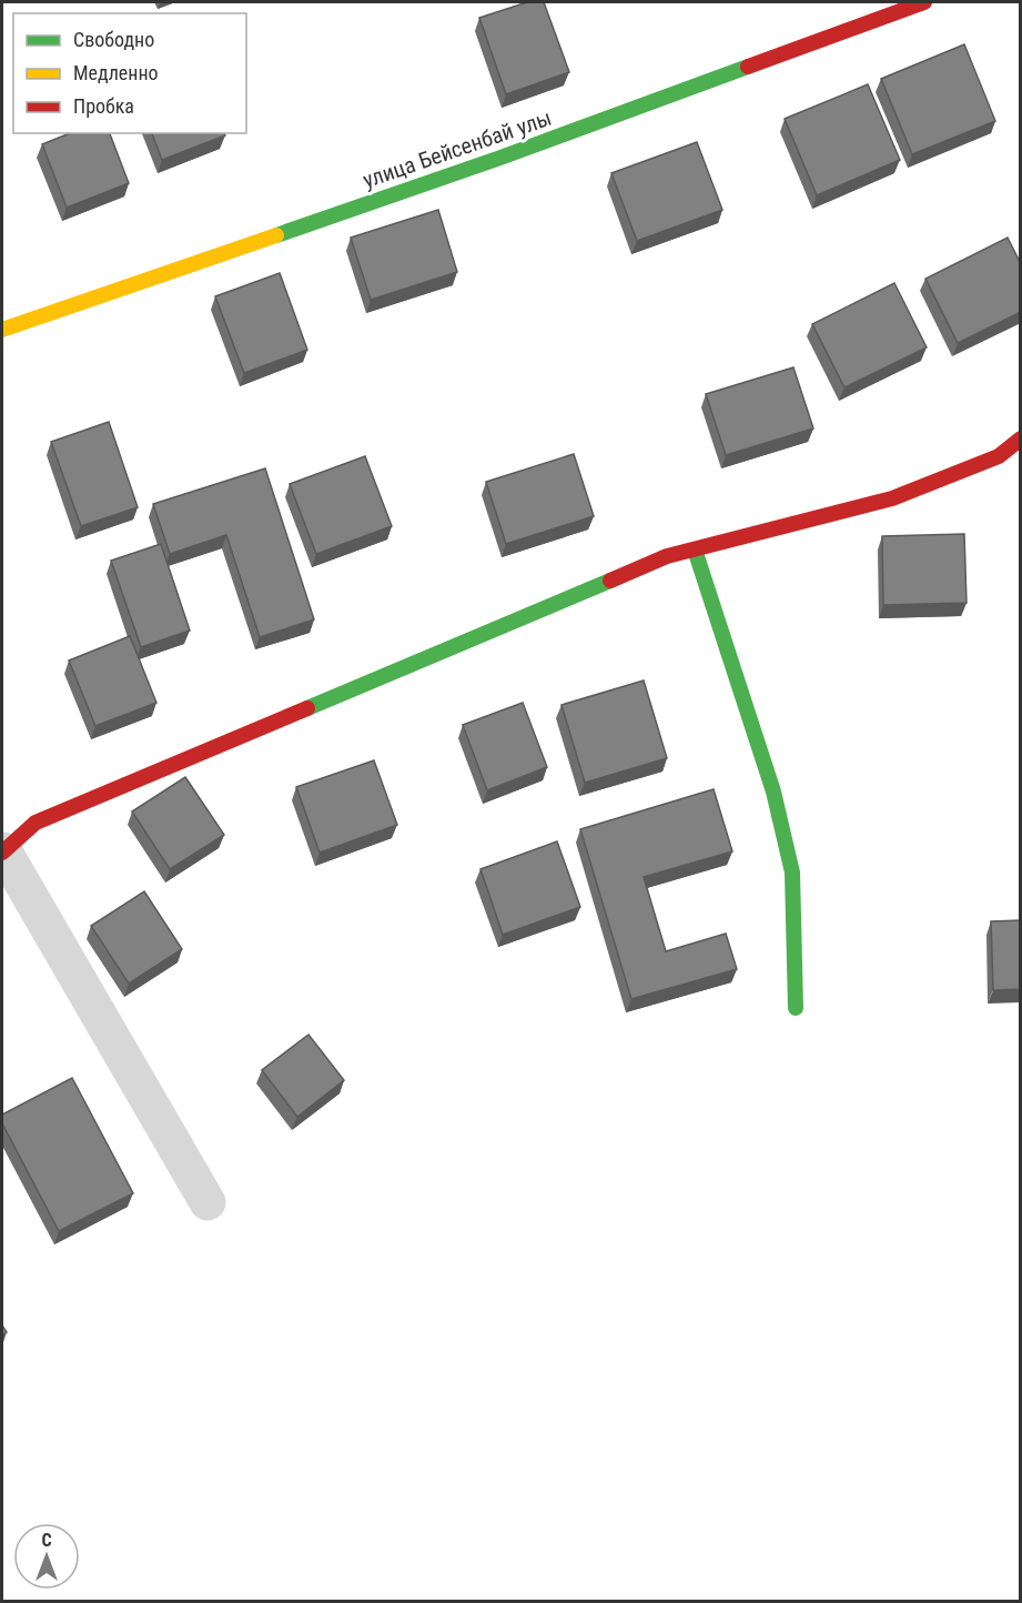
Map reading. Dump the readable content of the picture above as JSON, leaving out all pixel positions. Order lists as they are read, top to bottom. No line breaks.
{"streets":{"street":["улица Бейсенбай улы"]},"legend":["Свободно","Медленно","Пробка"],"north":"top"}
